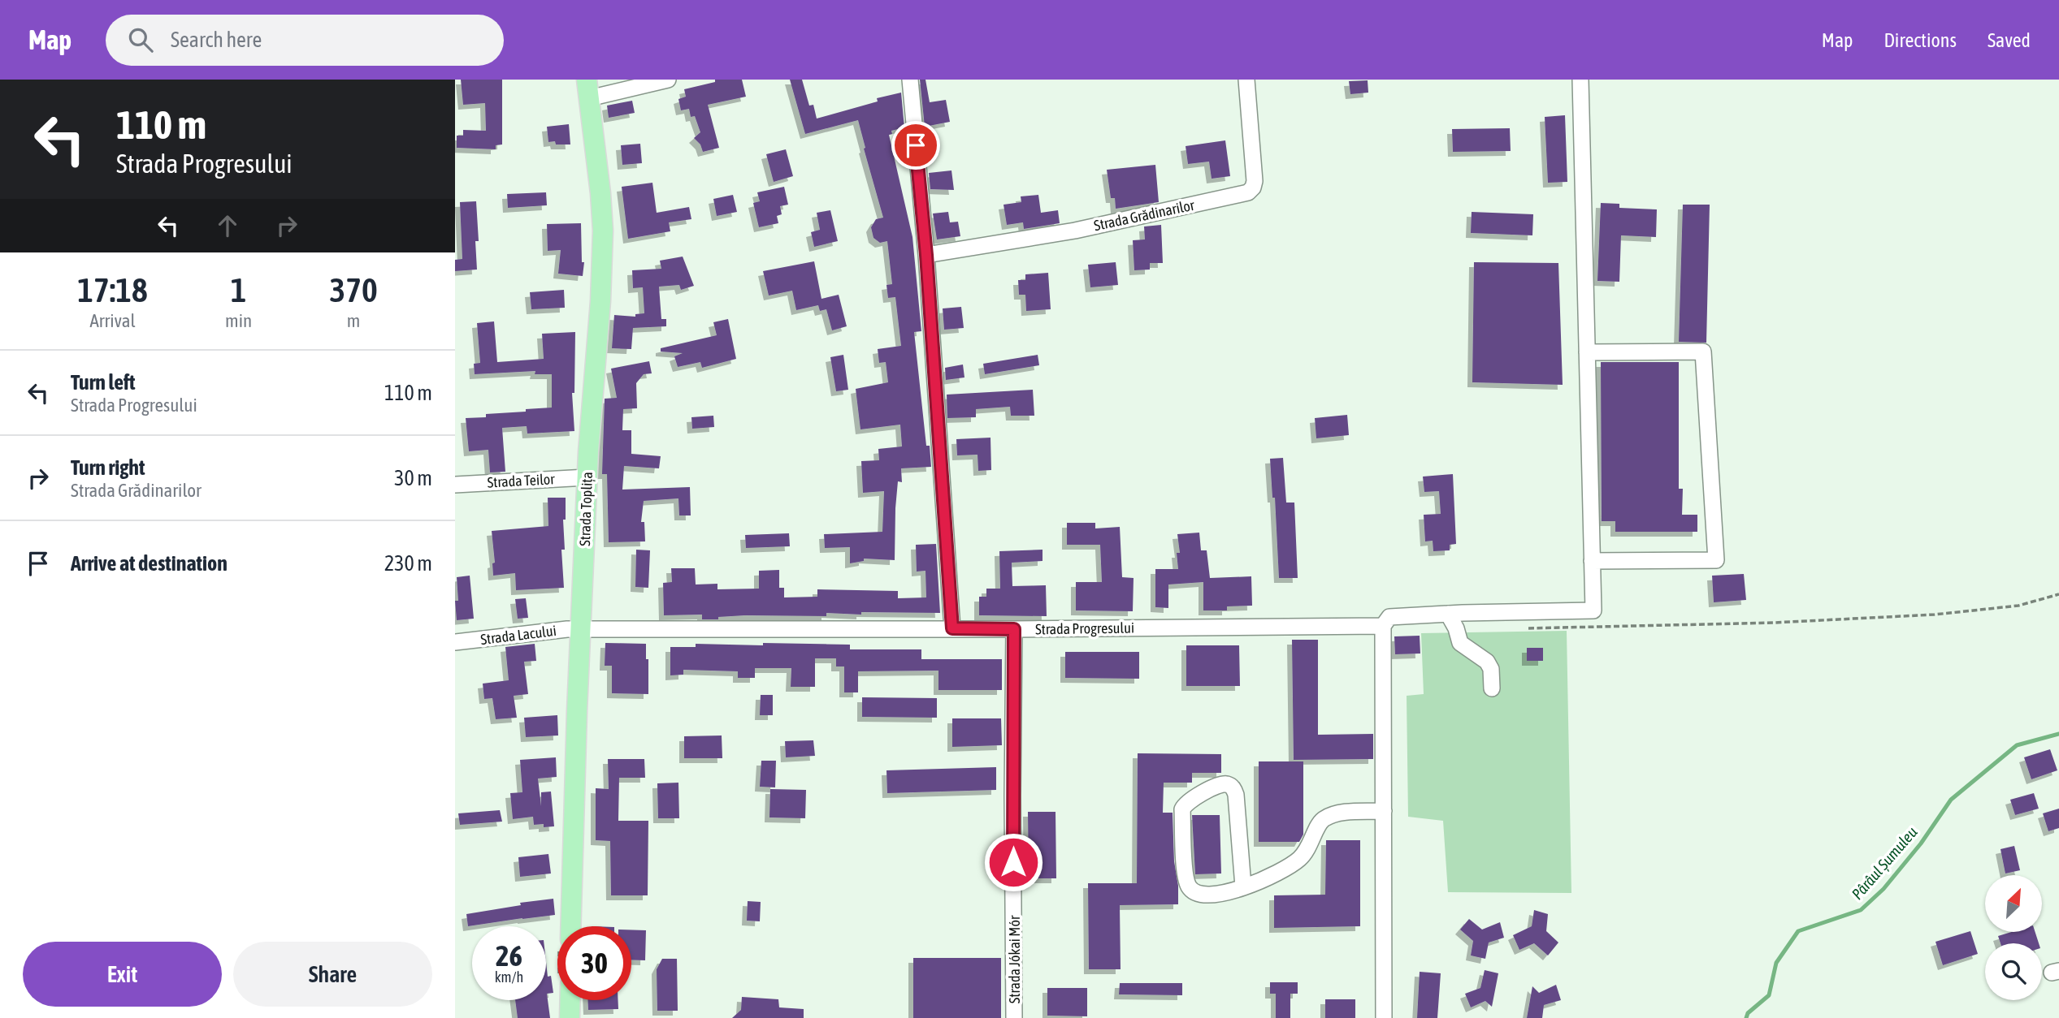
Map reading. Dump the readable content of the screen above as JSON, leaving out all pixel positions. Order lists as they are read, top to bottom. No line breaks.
{"streets":{"main road":["Strada Toplița"],"street":["Strada Grădinarilor","Strada Teilor","Strada Progresului","Strada Lacului","Strada Jókai Mór"]},"crossings":[["Strada Teilor","Strada Toplița"],["Strada Toplița","Strada Progresului"],["Strada Toplița","Strada Lacului"],["Strada Progresului","Strada Lacului"],["Strada Progresului","Strada Jókai Mór"]],"water":["Pârâul Șumuleu"],"north":"top right","page":{"header":"Map","search":"Search here","nav":["Map","Directions","Saved"],"turn":["110 m","Strada Progresului"],"eta":["17:18","Arrival","1","min","370","m"],"list":[{"name":"Turn left","note":"Strada Progresului","value":"110 m"},{"name":"Turn right","note":"Strada Grădinarilor","value":"30 m"},{"name":"Arrive at destination","value":"230 m"}],"speed":"26 km/h","limit":"30","buttons":["Exit","Share"]}}
